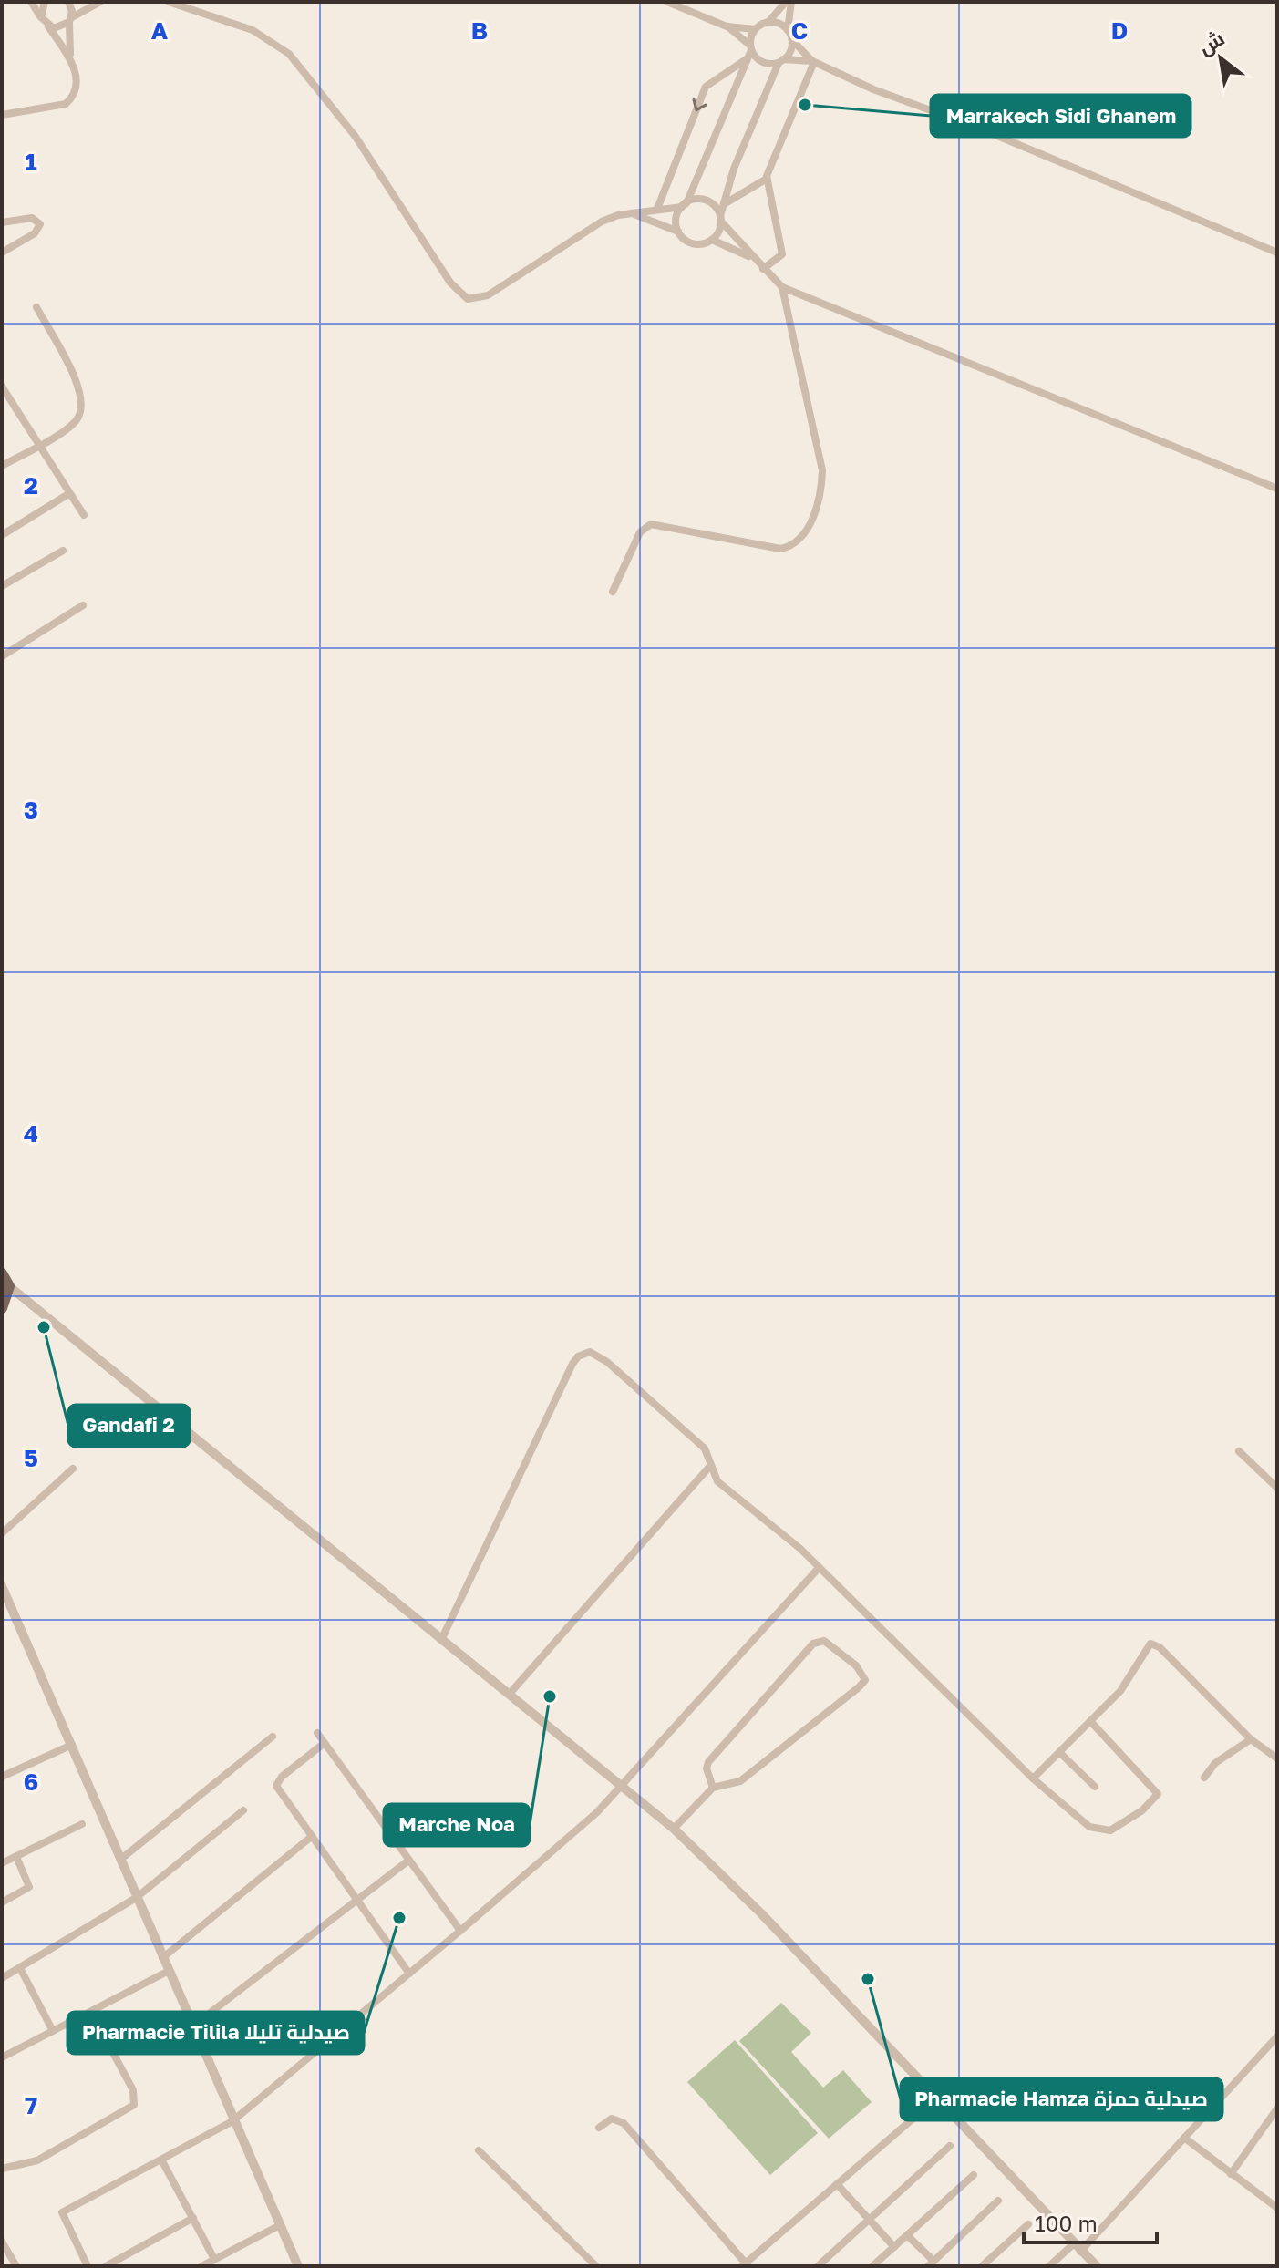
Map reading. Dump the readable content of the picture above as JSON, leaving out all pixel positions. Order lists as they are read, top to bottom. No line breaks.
{"places":["Marrakech Sidi Ghanem","Gandafi 2","Marche Noa","Pharmacie Tilila صيدلية تليلا","Pharmacie Hamza صيدلية حمزة"],"scale_bar":"100 m","north":"top left","grid":{"columns":["A","B","C","D"],"rows":["1","2","3","4","5","6","7"]}}
